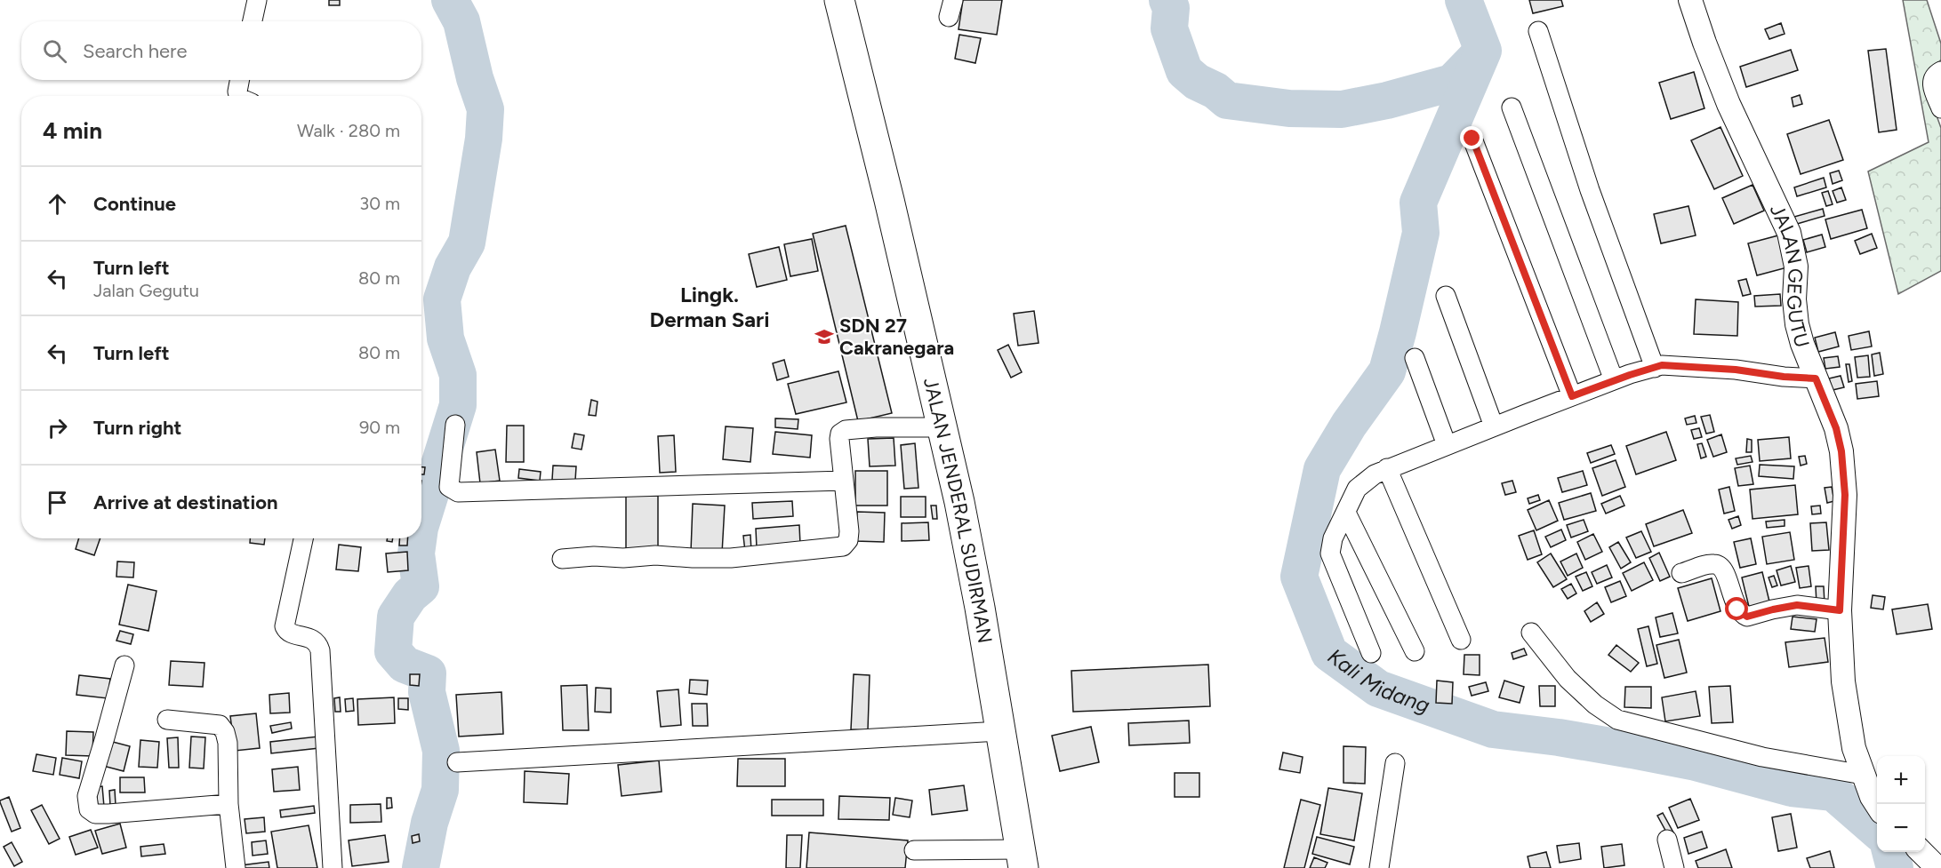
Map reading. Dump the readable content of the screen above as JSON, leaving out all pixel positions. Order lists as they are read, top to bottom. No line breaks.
{"streets":{"highway":["JALAN JENDERAL SUDIRMAN"],"street":["JALAN GEGUTU"]},"districts":["Lingk. Derman Sari"],"water":["Kali Midang"],"places":{"school or university":["SDN 27 Cakranegara"]},"page":{"search":"Search here","heading":["4 min","Walk · 280 m"],"list":[["Continue","30 m"],["Turn left","Jalan Gegutu","80 m"],["Turn left","80 m"],["Turn right","90 m"],"Arrive at destination"],"map_buttons":["+","−"]}}
